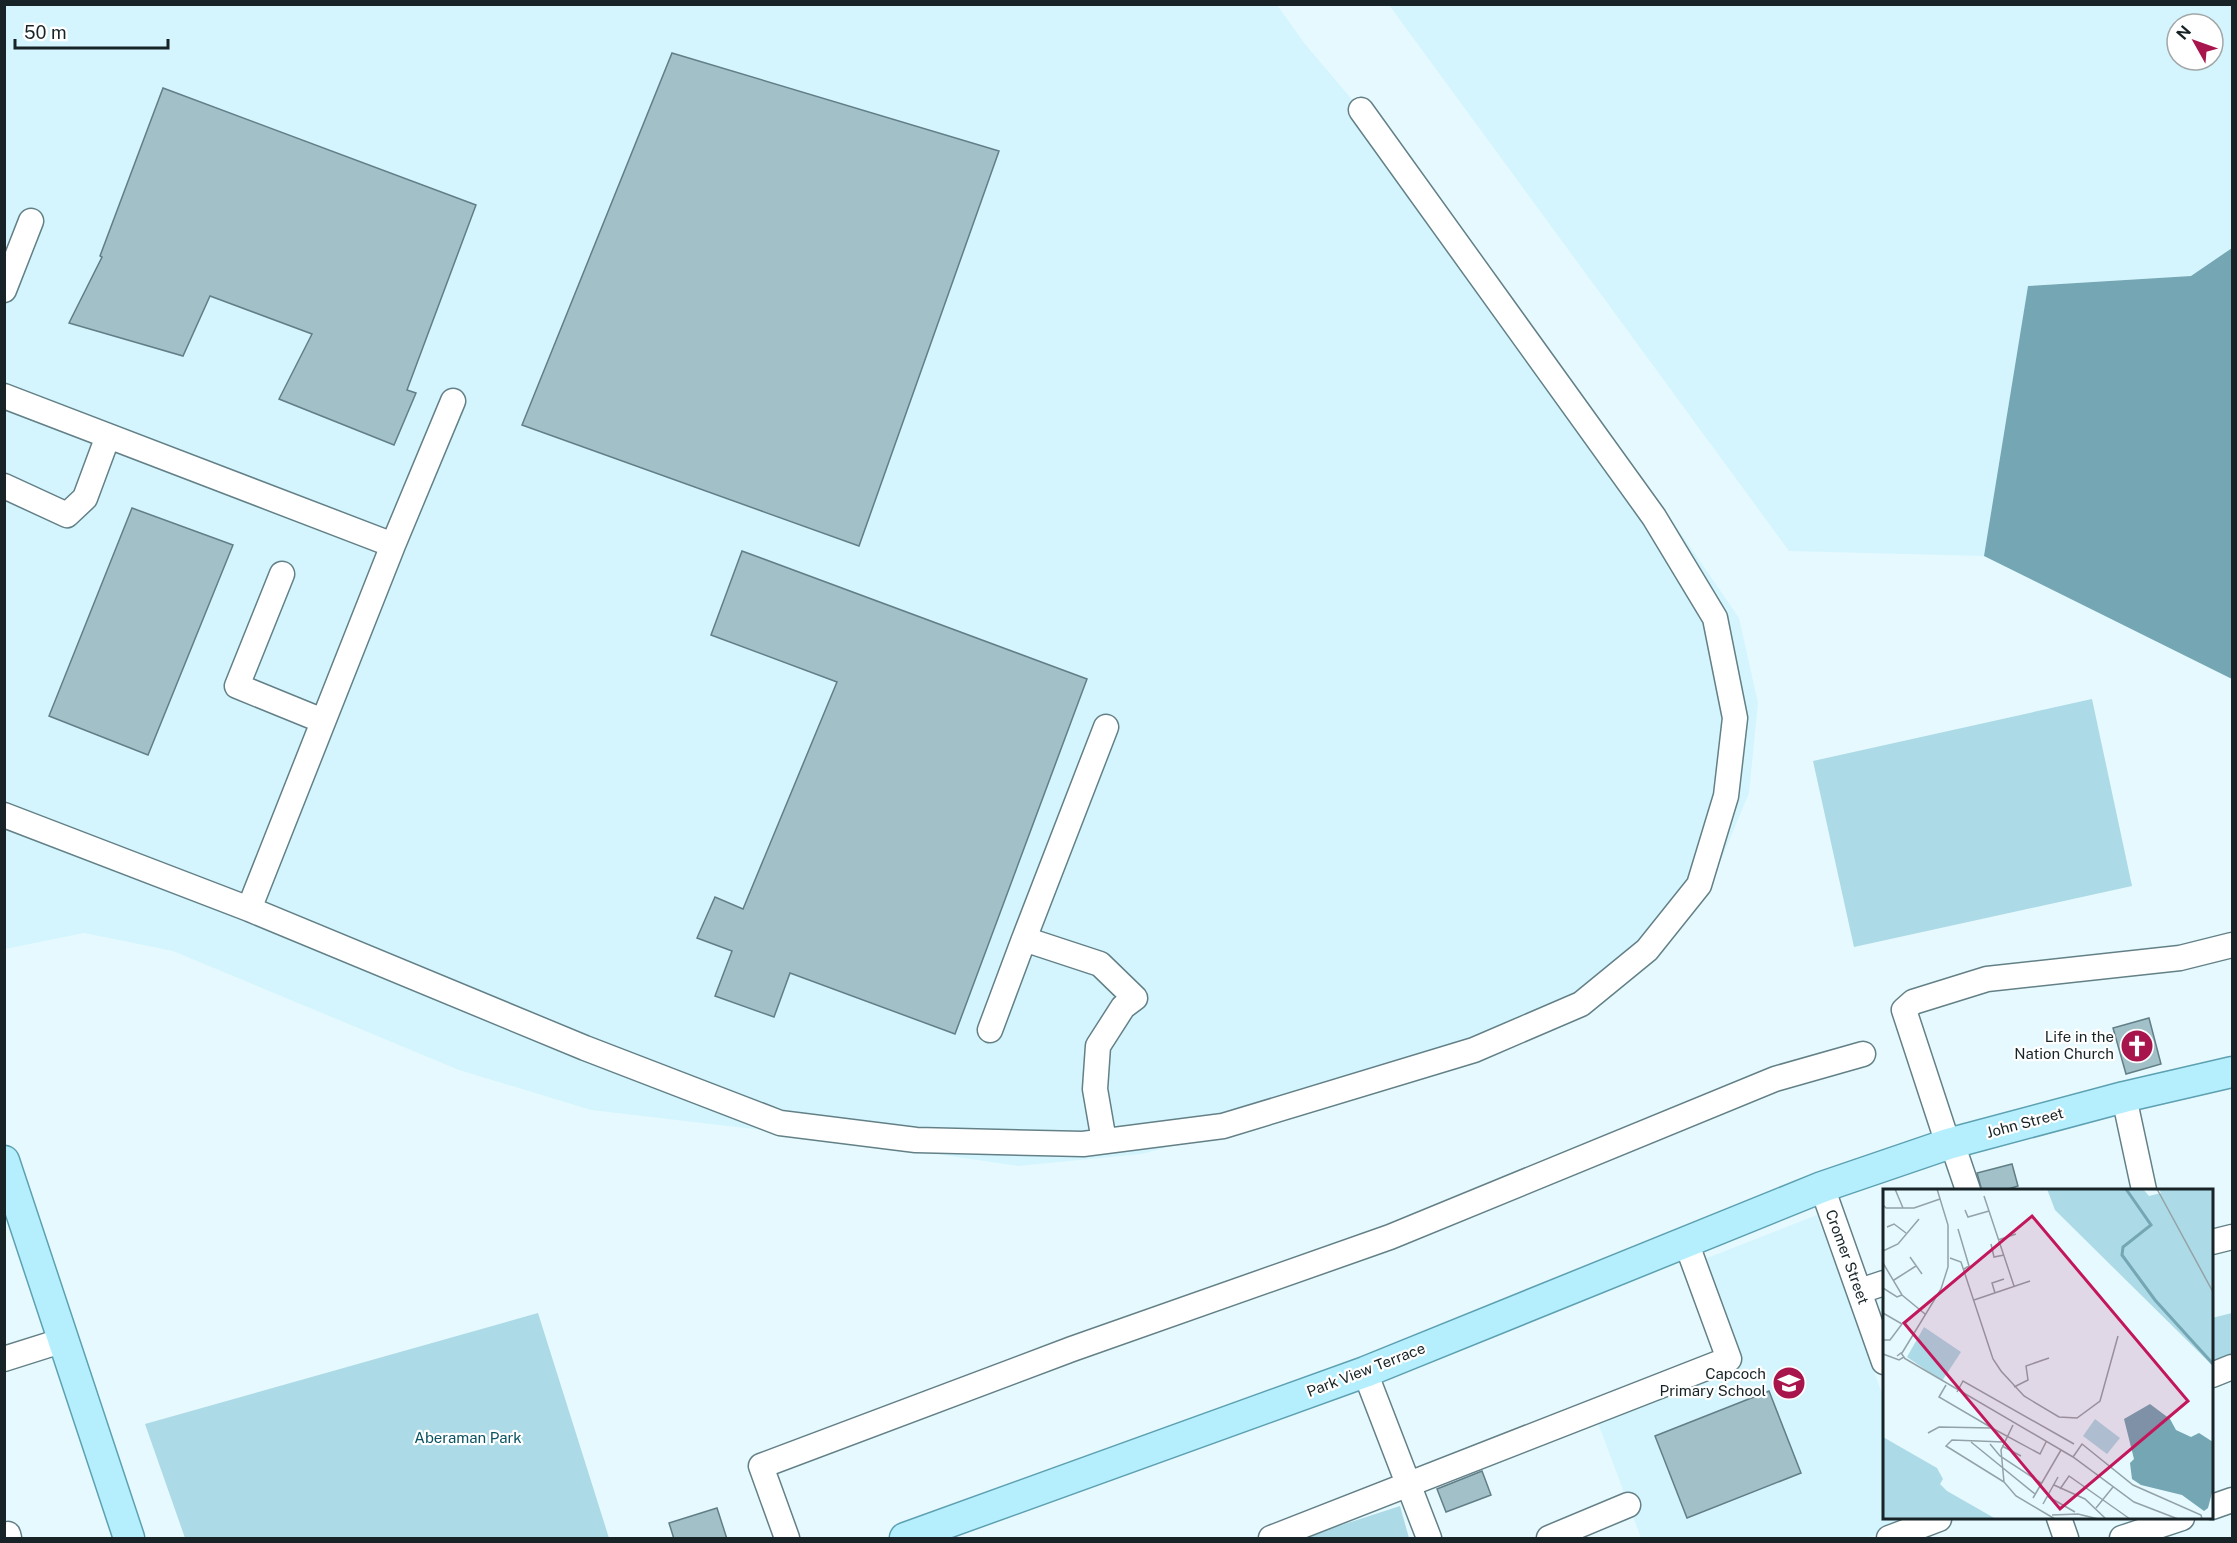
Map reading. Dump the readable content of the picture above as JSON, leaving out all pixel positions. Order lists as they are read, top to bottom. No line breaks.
{"streets":{"main road":["John Street","Park View Terrace"],"street":["Cromer Street"]},"crossings":[["John Street","Cromer Street"],["John Street","Park View Terrace"],["Cromer Street","Park View Terrace"]],"parks":["Aberaman Park"],"places":{"church":["Life in the Nation Church"],"school or university":["Capcoch Primary School"]},"scale_bar":"50 m","north":"top left"}
